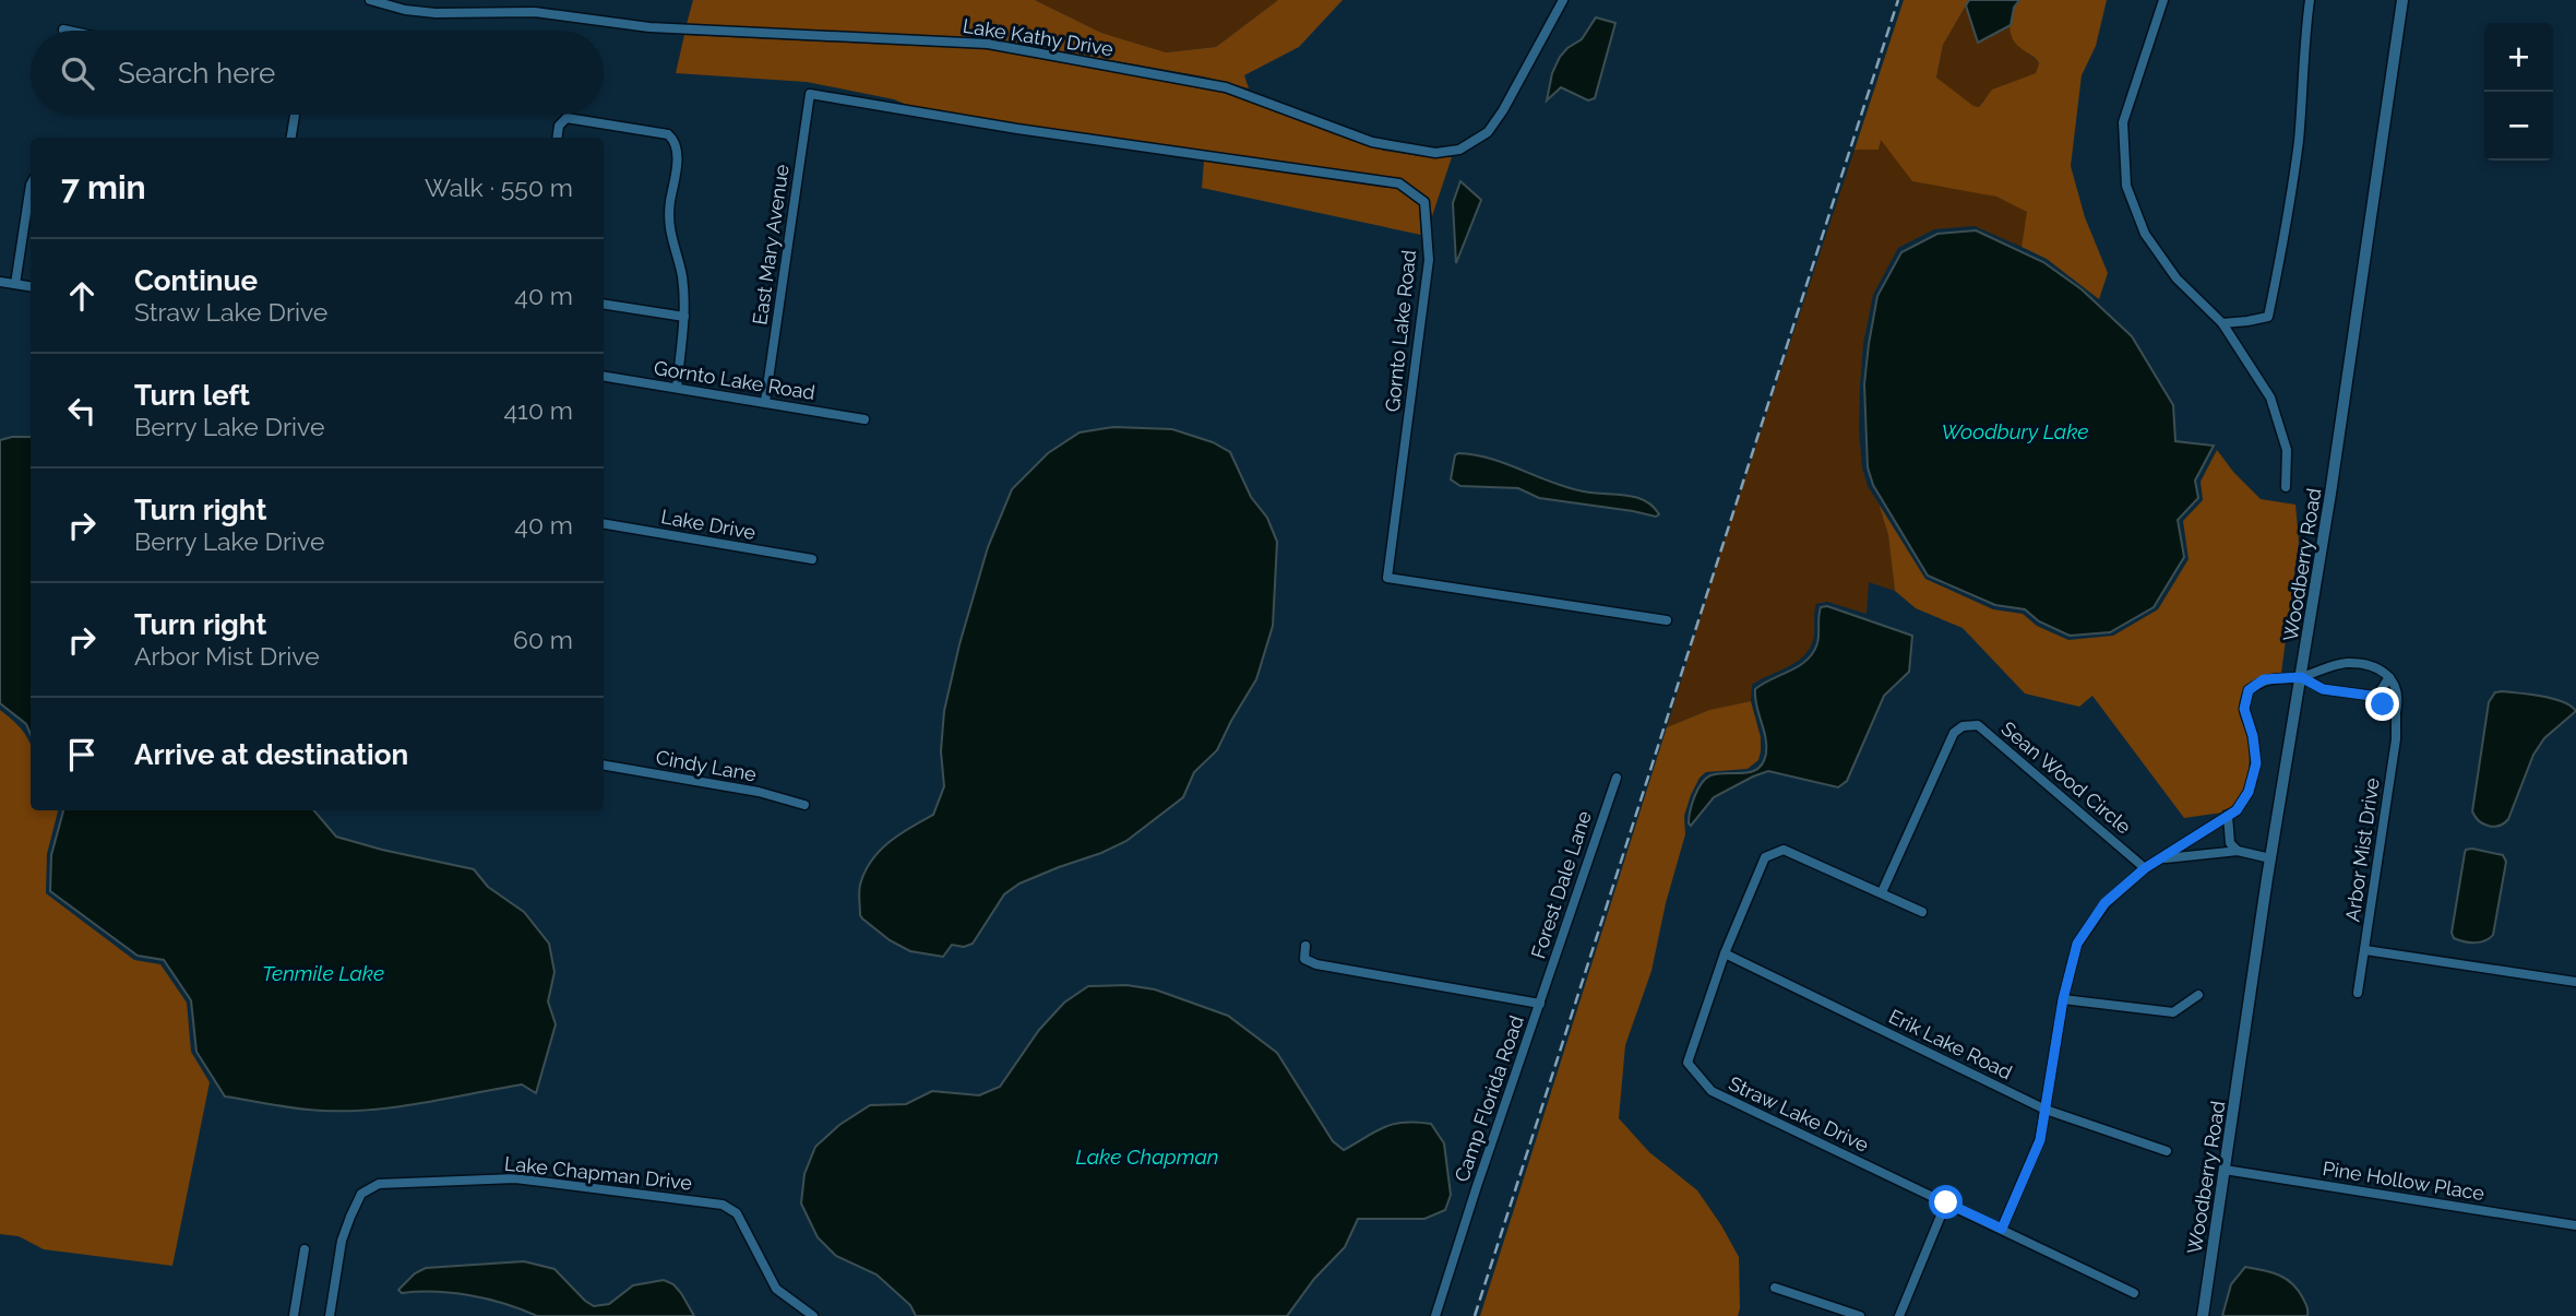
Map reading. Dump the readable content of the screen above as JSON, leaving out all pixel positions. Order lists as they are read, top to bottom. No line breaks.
{"streets":{"street":["Lake Kathy Drive","East Mary Avenue","Gornto Lake Road","Lake Drive","Woodberry Road","Cindy Lane","Sean Wood Circle","Arbor Mist Drive","Forest Dale Lane","Erik Lake Road","Camp Florida Road","Straw Lake Drive","Lake Chapman Drive","Pine Hollow Place"]},"crossings":[["East Mary Avenue","Gornto Lake Road"],["Woodberry Road","Pine Hollow Place"],["Sean Wood Circle","Straw Lake Drive"],["Forest Dale Lane","Camp Florida Road"],["Erik Lake Road","Straw Lake Drive"]],"water":["Woodbury Lake","Tenmile Lake","Lake Chapman"],"page":{"map_buttons":["+","−"],"search":"Search here","heading":["7 min","Walk · 550 m"],"list":[["Continue","Straw Lake Drive","40 m"],["Turn left","Berry Lake Drive","410 m"],["Turn right","Berry Lake Drive","40 m"],["Turn right","Arbor Mist Drive","60 m"],"Arrive at destination"]}}
